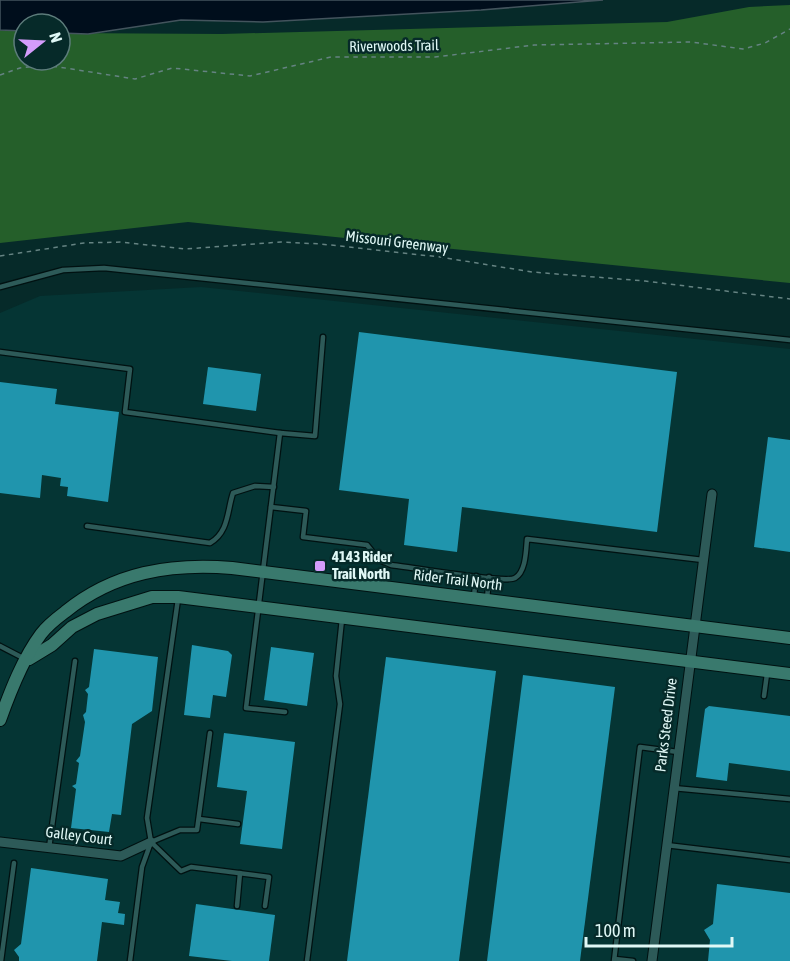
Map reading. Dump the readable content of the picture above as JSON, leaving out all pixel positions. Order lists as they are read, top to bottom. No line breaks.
{"streets":{"street":["Rider Trail North","Parks Steed Drive","Galley Court"],"path":["Riverwoods Trail","Missouri Greenway"]},"crossings":[["Rider Trail North","Parks Steed Drive"]],"places":{"transit":["4143 Rider Trail North"]},"scale_bar":"100 m","north":"right"}
